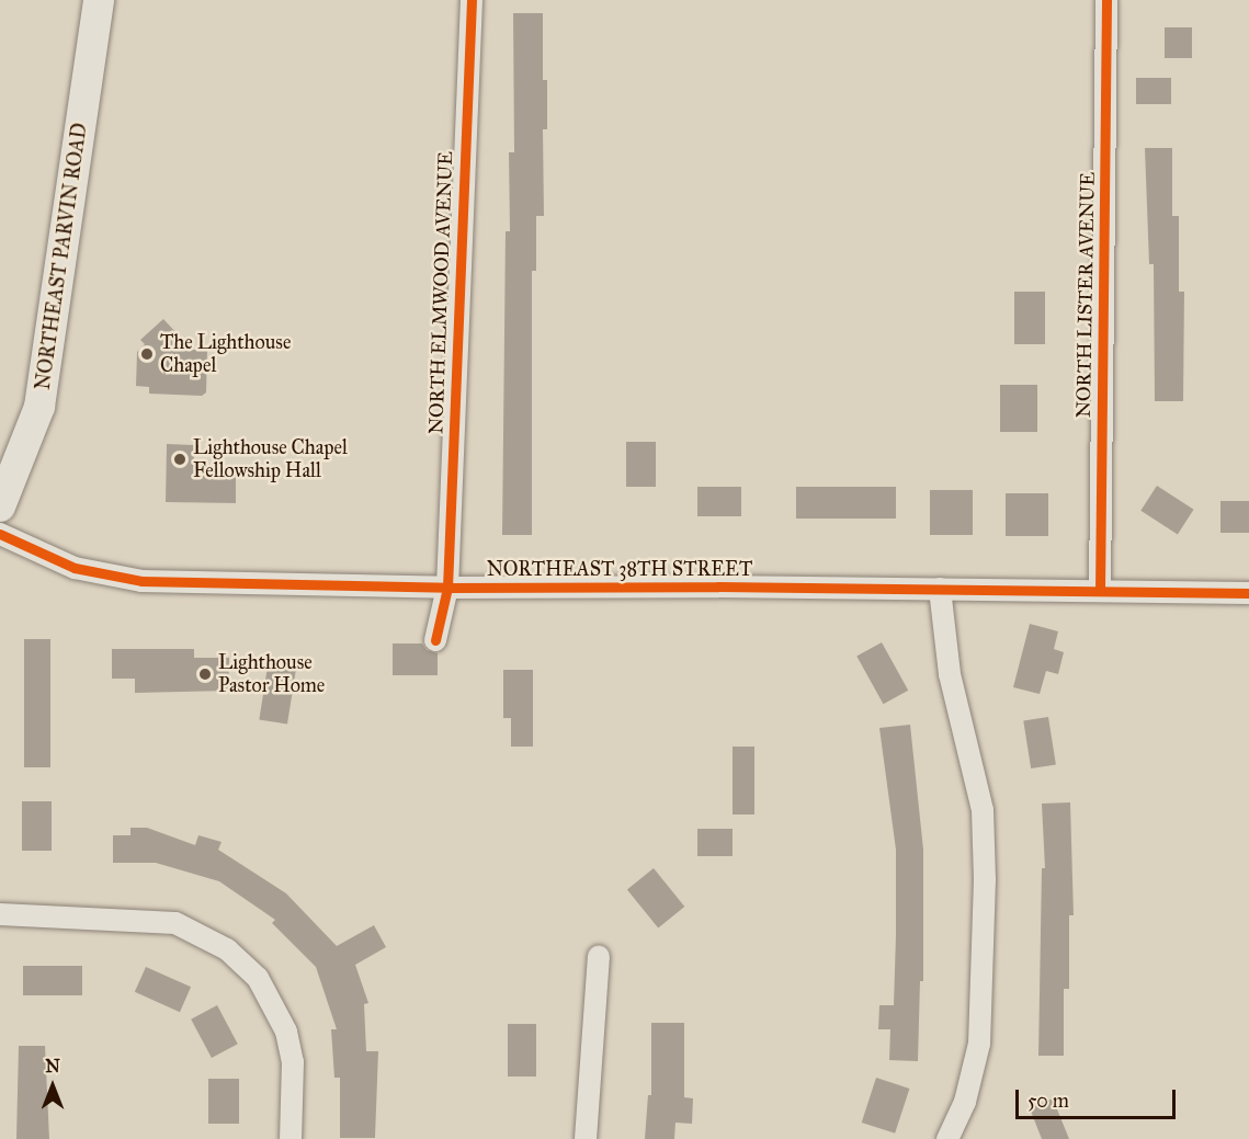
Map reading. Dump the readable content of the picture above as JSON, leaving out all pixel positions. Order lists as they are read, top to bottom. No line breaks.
{"streets":{"main road":["NORTHEAST PARVIN ROAD"],"street":["NORTH ELMWOOD AVENUE","NORTH LISTER AVENUE","NORTHEAST 38TH STREET"]},"crossings":[["NORTH ELMWOOD AVENUE","NORTHEAST 38TH STREET"],["NORTH LISTER AVENUE","NORTHEAST 38TH STREET"]],"places":["The Lighthouse Chapel","Lighthouse Chapel Fellowship Hall","Lighthouse Pastor Home"],"scale_bar":"50 m","north":"top"}
